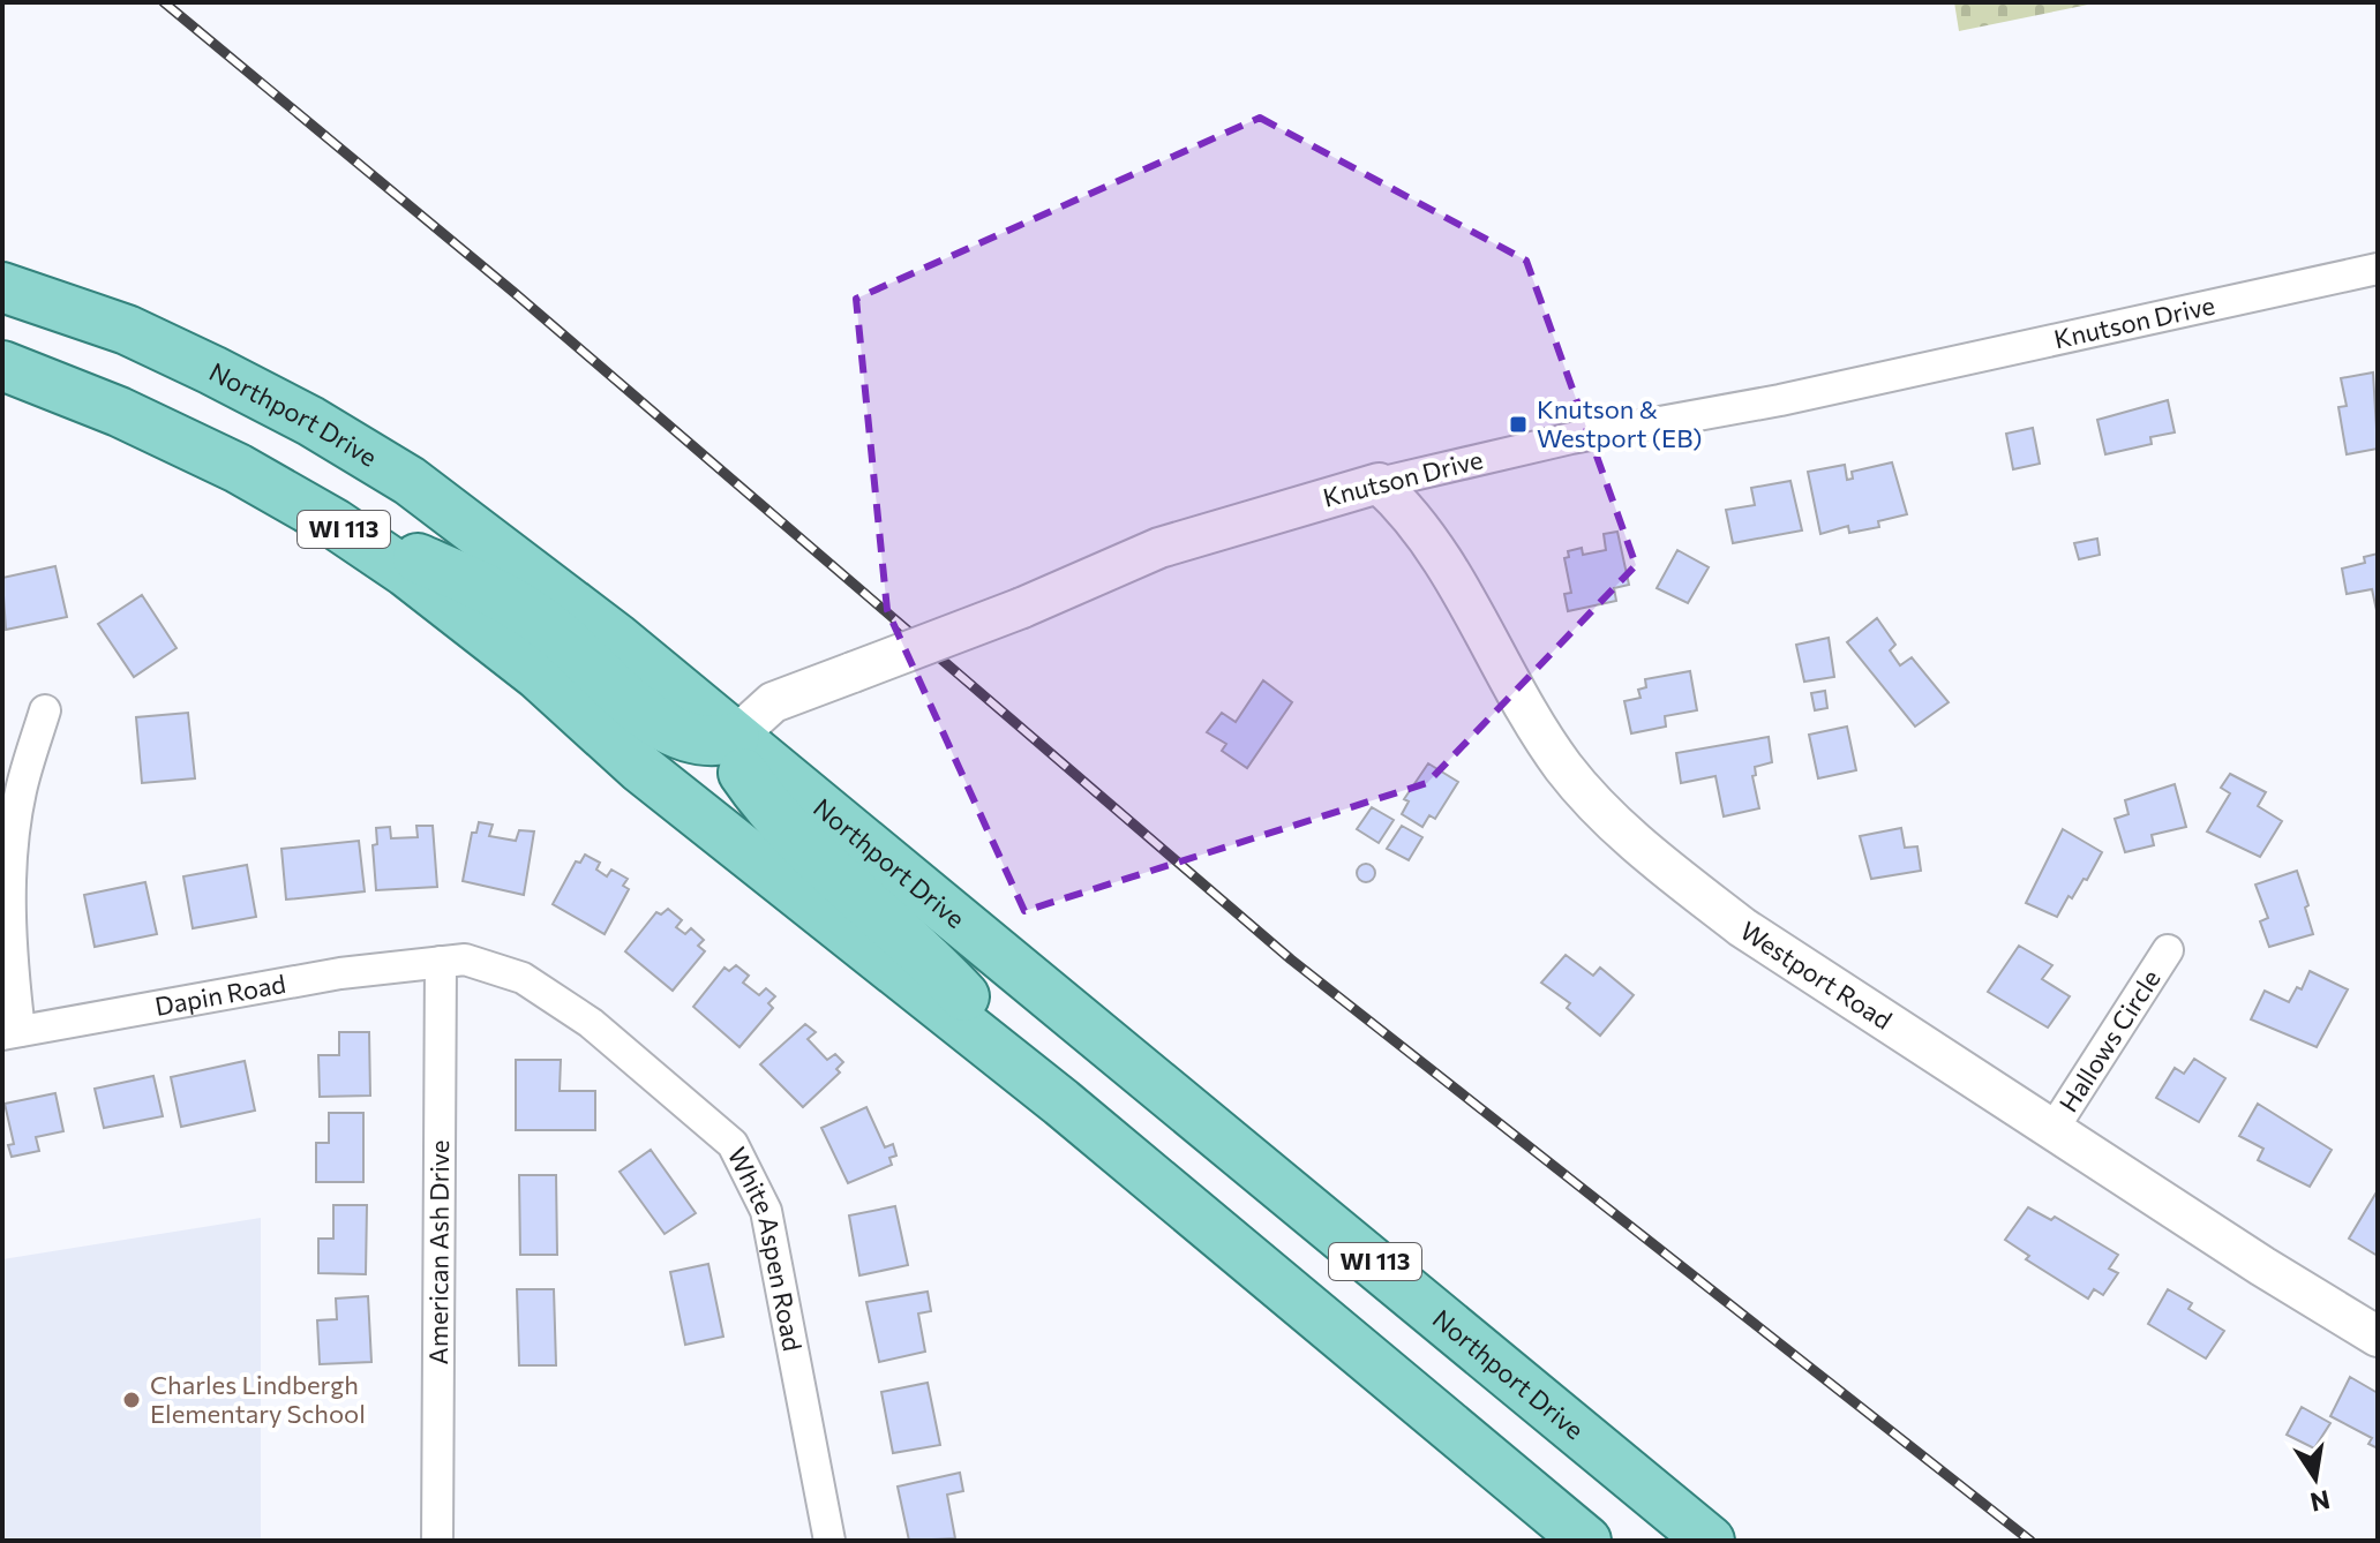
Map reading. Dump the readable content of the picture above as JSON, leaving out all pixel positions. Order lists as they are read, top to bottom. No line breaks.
{"streets":{"main road":["Northport Drive","WI 113"],"street":["Knutson Drive","Westport Road","Dapin Road","Hallows Circle","American Ash Drive","White Aspen Road"]},"crossings":[["Knutson Drive","Northport Drive"],["Knutson Drive","Westport Road"],["Westport Road","Hallows Circle"],["Dapin Road","American Ash Drive"],["Dapin Road","White Aspen Road"],["American Ash Drive","White Aspen Road"]],"places":{"transit":["Knutson & Westport (EB)"],"other":["Charles Lindbergh Elementary School"]},"north":"bottom"}
